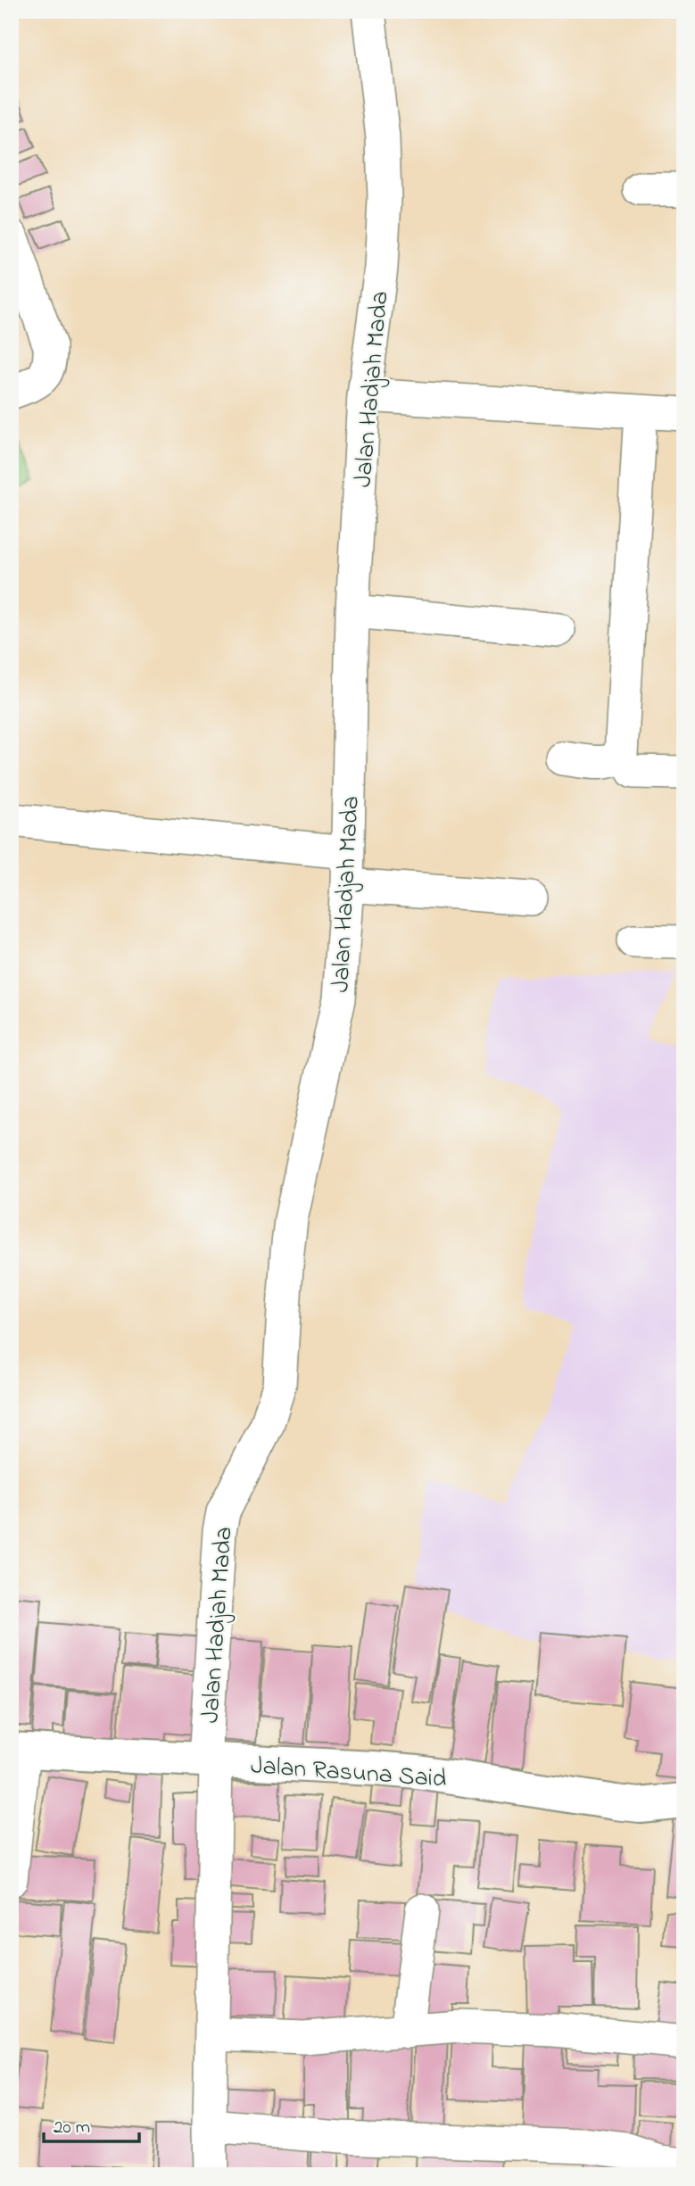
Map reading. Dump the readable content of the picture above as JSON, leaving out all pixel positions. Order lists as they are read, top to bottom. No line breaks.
{"streets":{"main road":["Jalan Rasuna Said"],"street":["Jalan Hadjah Mada"]},"crossings":[["Jalan Hadjah Mada","Jalan Rasuna Said"]],"scale_bar":"20 m"}
